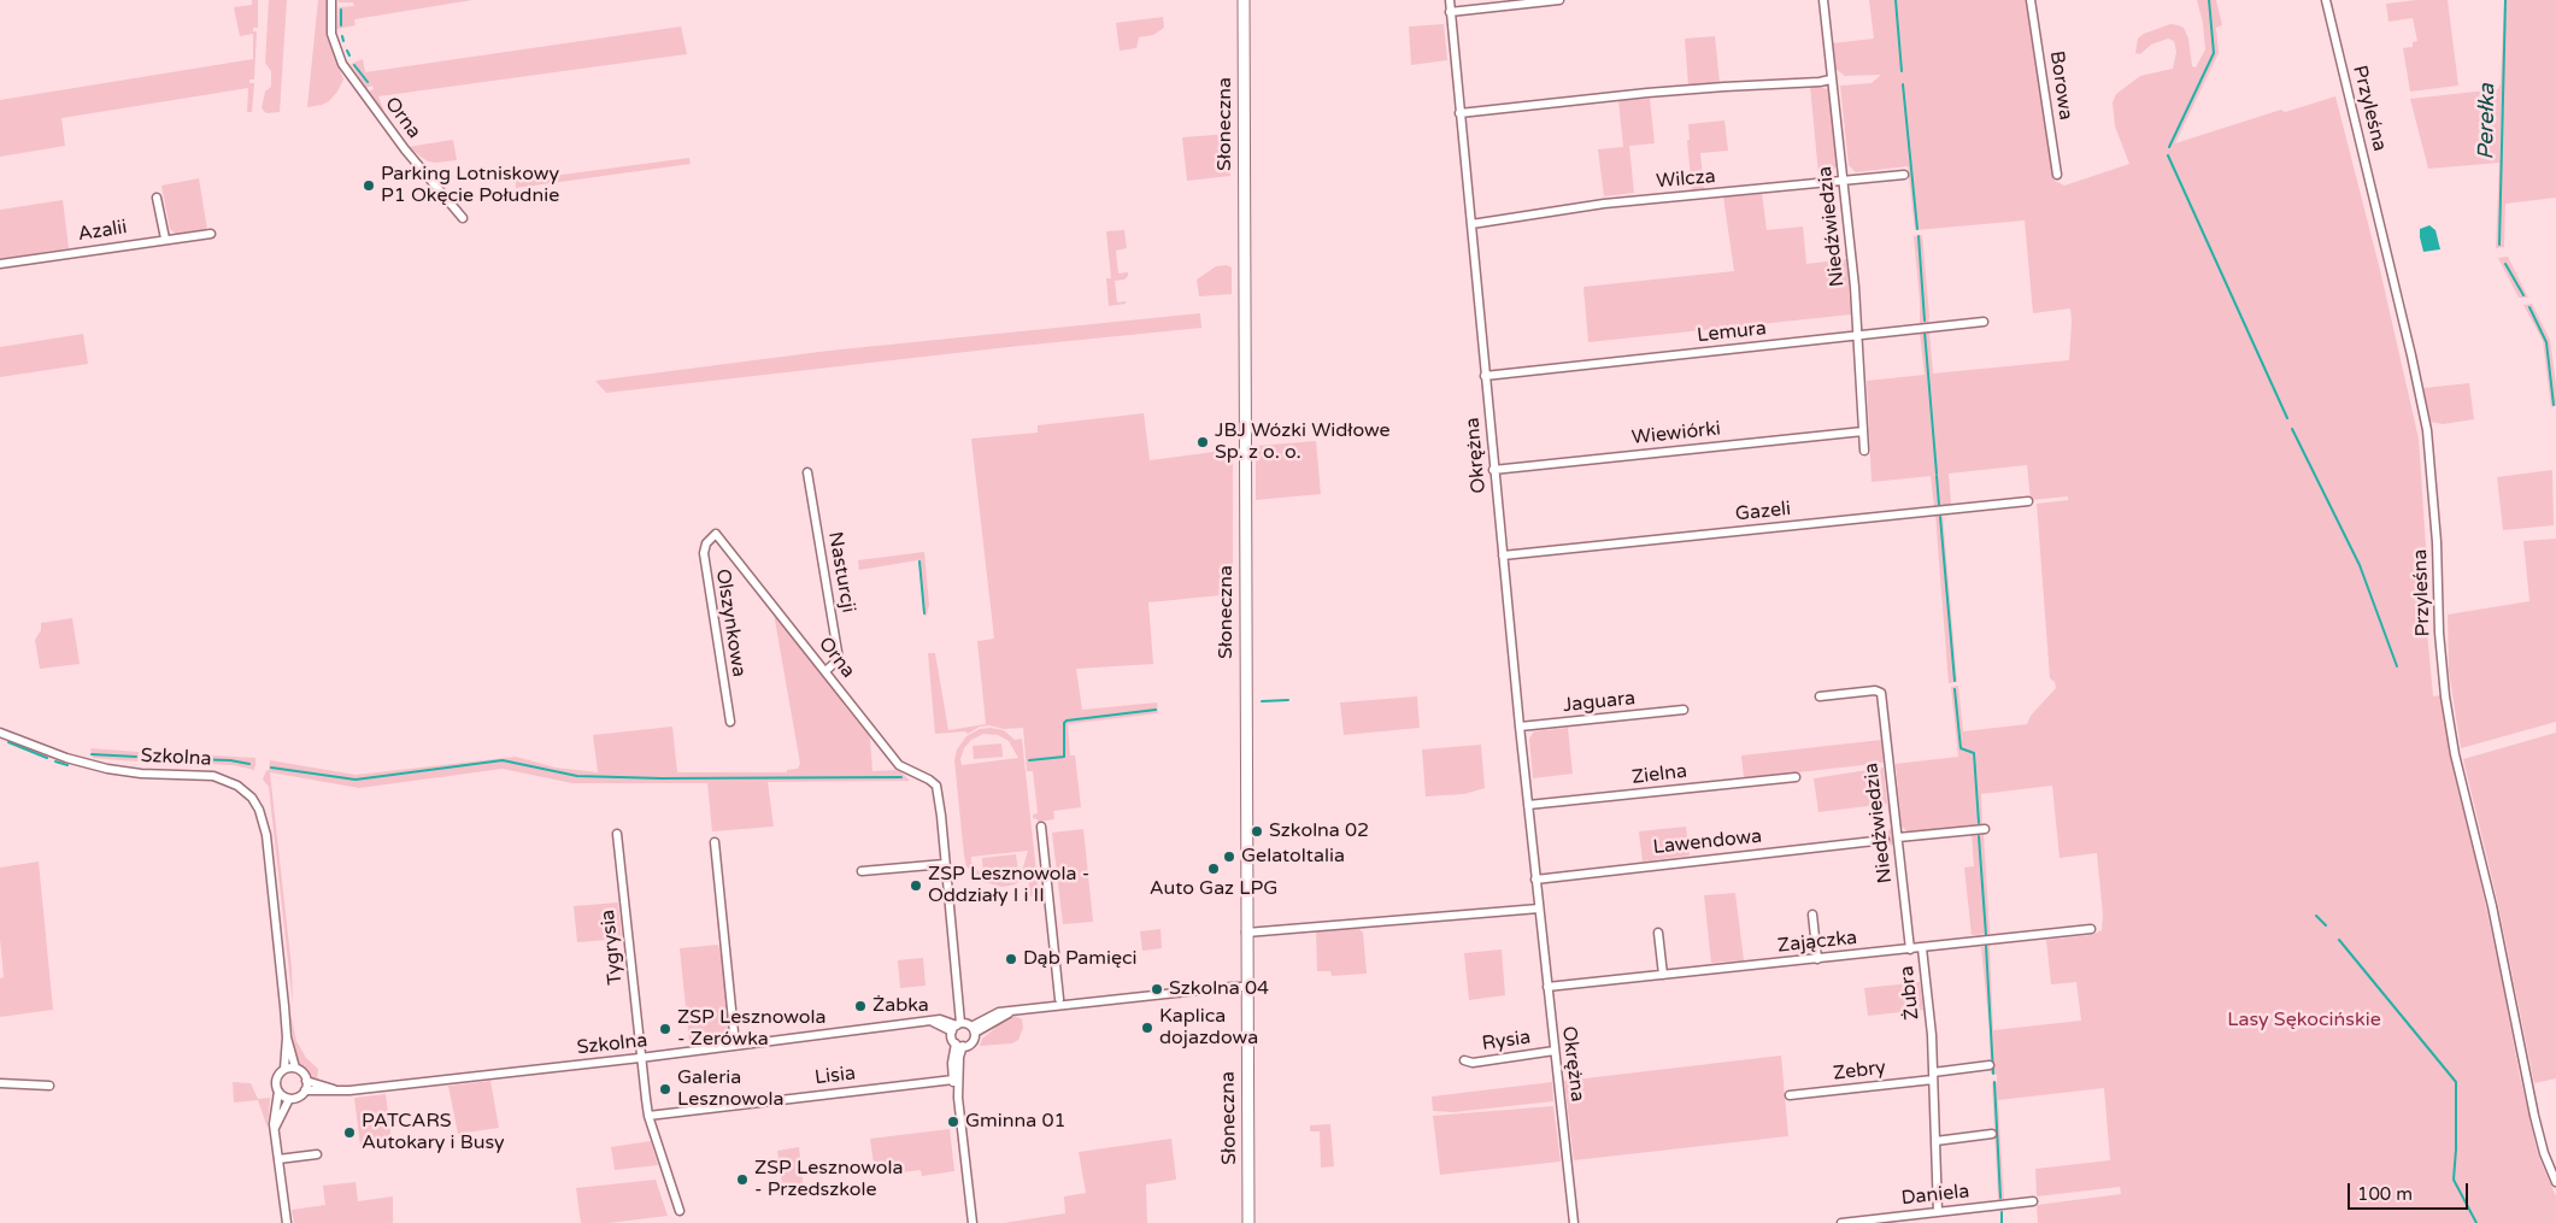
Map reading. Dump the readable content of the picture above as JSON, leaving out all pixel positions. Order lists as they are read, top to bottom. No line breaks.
{"streets":{"main road":["Słoneczna"],"street":["Borowa","Przyleśna","Orna","Wilcza","Niedźwiedzia","Azalii","Lemura","Wiewiórki","Okrężna","Gazeli","Nasturcji","Olszynkowa","Jaguara","Szkolna","Zielna","Lawendowa","Zajączka","Tygrysia","Żubra","Rysia","Zebry","Lisia","Daniela"]},"crossings":[["Orna","Nasturcji"],["Orna","Olszynkowa"],["Wilcza","Niedźwiedzia"],["Wilcza","Okrężna"],["Niedźwiedzia","Lemura"],["Niedźwiedzia","Wiewiórki"],["Niedźwiedzia","Zajączka"],["Lemura","Okrężna"],["Wiewiórki","Okrężna"],["Okrężna","Gazeli"],["Okrężna","Jaguara"],["Okrężna","Zielna"],["Okrężna","Lawendowa"],["Okrężna","Zajączka"],["Okrężna","Rysia"],["Szkolna","Tygrysia"],["Zajączka","Żubra"],["Tygrysia","Lisia"],["Żubra","Zebry"]],"water":["Perełka"],"parks":["Lasy Sękocińskie"],"places":["Parking Lotniskowy P1 Okęcie Południe","JBJ Wózki Widłowe Sp. z o. o.","Szkolna 02","GelatoItalia","Auto Gaz LPG","ZSP Lesznowola - Oddziały I i II","Dąb Pamięci","Szkolna 04","Żabka","Kaplica dojazdowa","ZSP Lesznowola - Zerówka","Galeria Lesznowola","Gminna 01","PATCARS Autokary i Busy","ZSP Lesznowola - Przedszkole"],"scale_bar":"100 m"}
